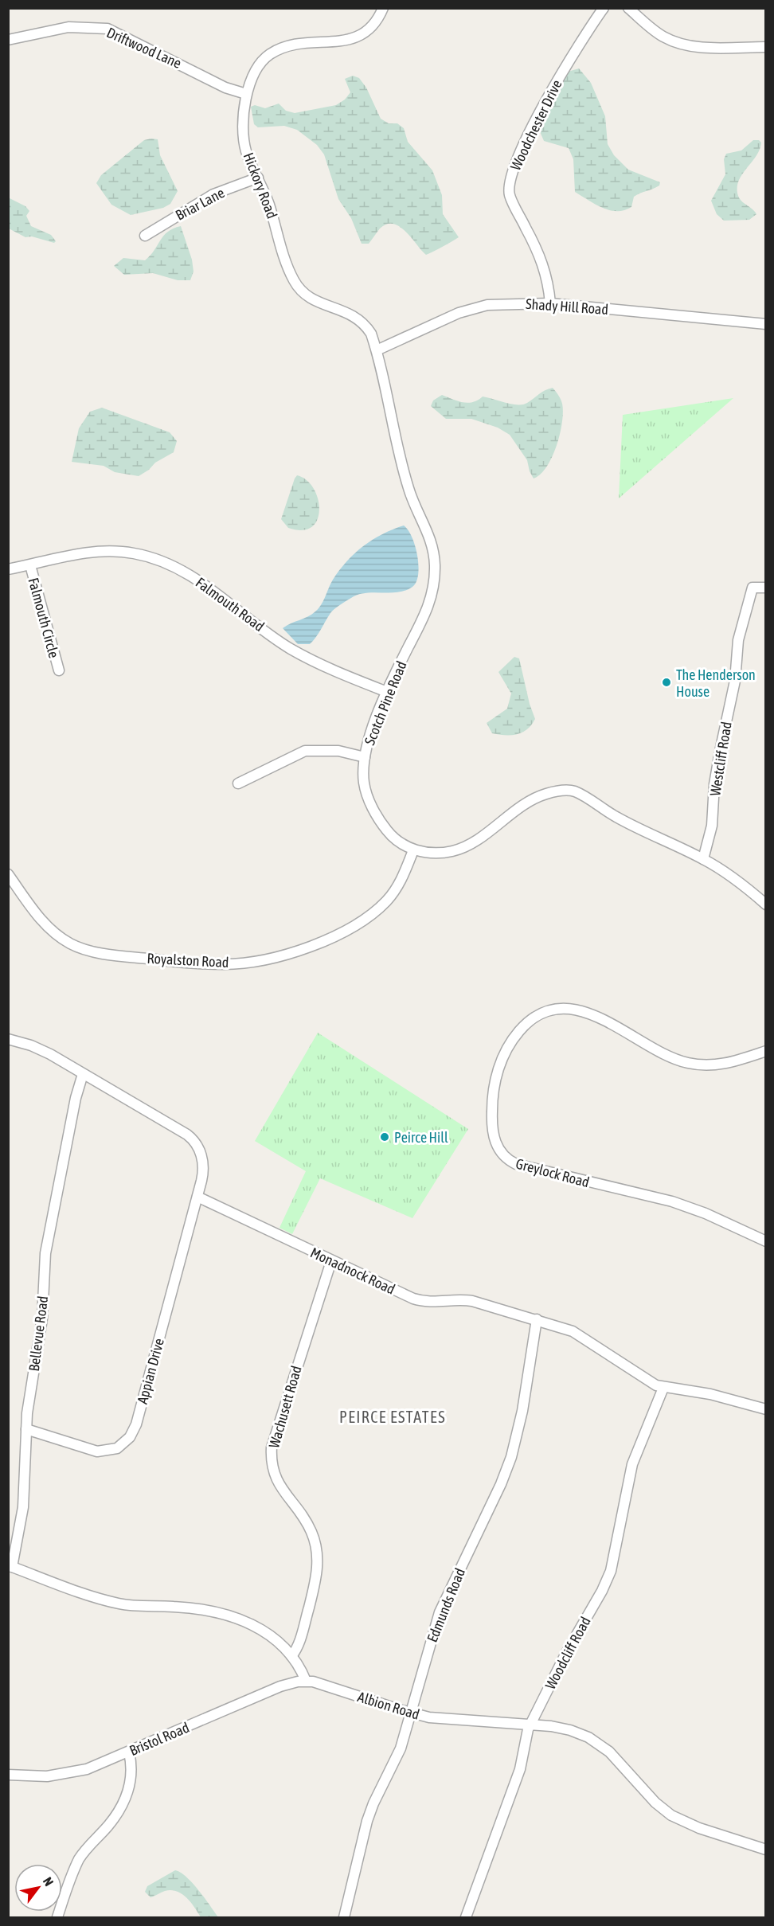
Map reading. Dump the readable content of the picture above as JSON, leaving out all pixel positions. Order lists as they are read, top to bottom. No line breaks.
{"streets":{"street":["Driftwood Lane","Woodchester Drive","Hickory Road","Briar Lane","Shady Hill Road","Falmouth Road","Falmouth Circle","Scotch Pine Road","Westcliff Road","Royalston Road","Greylock Road","Monadnock Road","Bellevue Road","Appian Drive","Wachusett Road","Edmunds Road","Woodcliff Road","Albion Road","Bristol Road"]},"crossings":[["Driftwood Lane","Hickory Road"],["Woodchester Drive","Shady Hill Road"],["Hickory Road","Briar Lane"],["Hickory Road","Shady Hill Road"],["Hickory Road","Scotch Pine Road"],["Shady Hill Road","Scotch Pine Road"],["Falmouth Road","Falmouth Circle"],["Falmouth Road","Scotch Pine Road"],["Scotch Pine Road","Westcliff Road"],["Scotch Pine Road","Royalston Road"],["Monadnock Road","Appian Drive"],["Monadnock Road","Wachusett Road"],["Monadnock Road","Edmunds Road"],["Monadnock Road","Woodcliff Road"],["Bellevue Road","Appian Drive"],["Edmunds Road","Albion Road"],["Woodcliff Road","Albion Road"],["Albion Road","Bristol Road"]],"districts":["PEIRCE ESTATES"],"places":["The Henderson House","Peirce Hill"],"north":"top right"}
